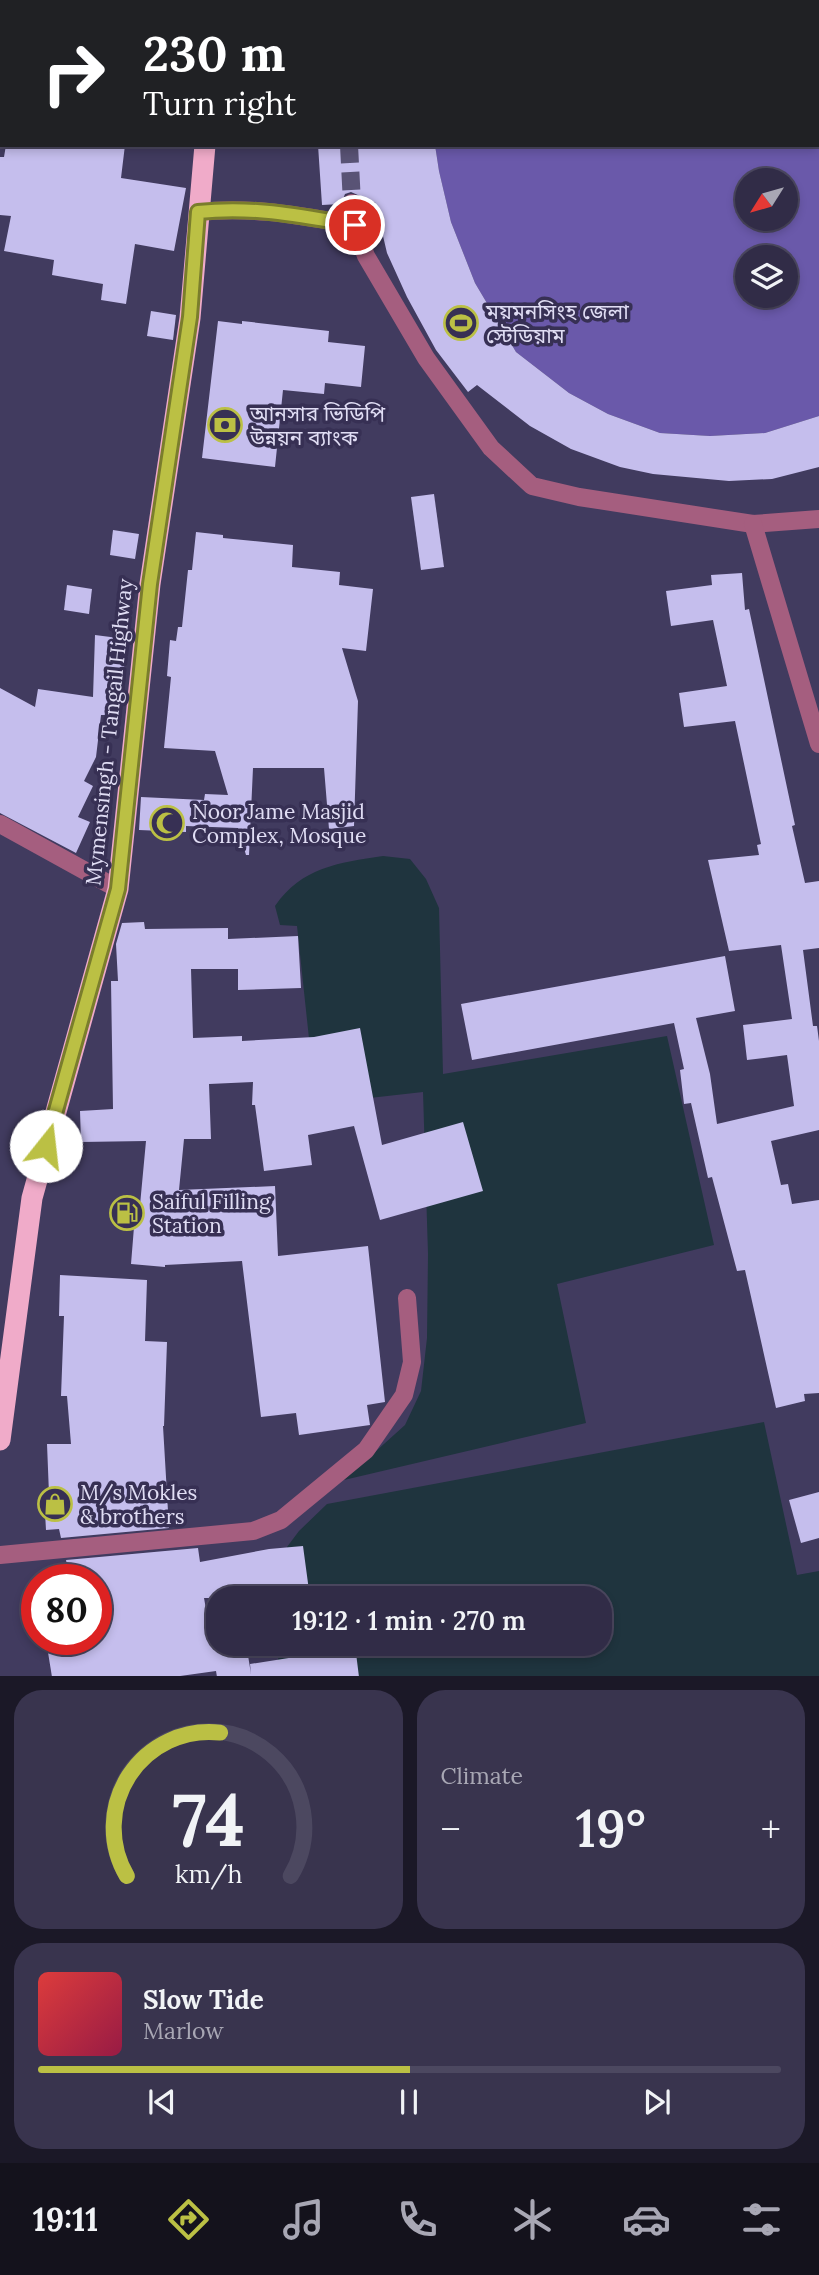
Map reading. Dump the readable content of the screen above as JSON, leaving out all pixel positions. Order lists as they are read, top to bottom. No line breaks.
{"streets":{"highway":["Mymensingh - Tangail Highway"]},"places":{"sports":["ময়মনসিংহ জেলা স্টেডিয়াম"],"bank":["আনসার ভিডিপি উন্নয়ন ব্যাংক"],"mosque":["Noor Jame Masjid Complex, Mosque"],"fuel station":["Saiful Filling Station"],"shop":["M/s Mokles & brothers"]},"north":"bottom left","page":{"turn":["230 m","Turn right"],"limit":"80","trip":"19:12 · 1 min · 270 m","tile":"Climate","heat":["−","19°","+"],"song":["Slow Tide","Marlow"],"tabs":"19:11","gauge":["74","km/h"]}}
